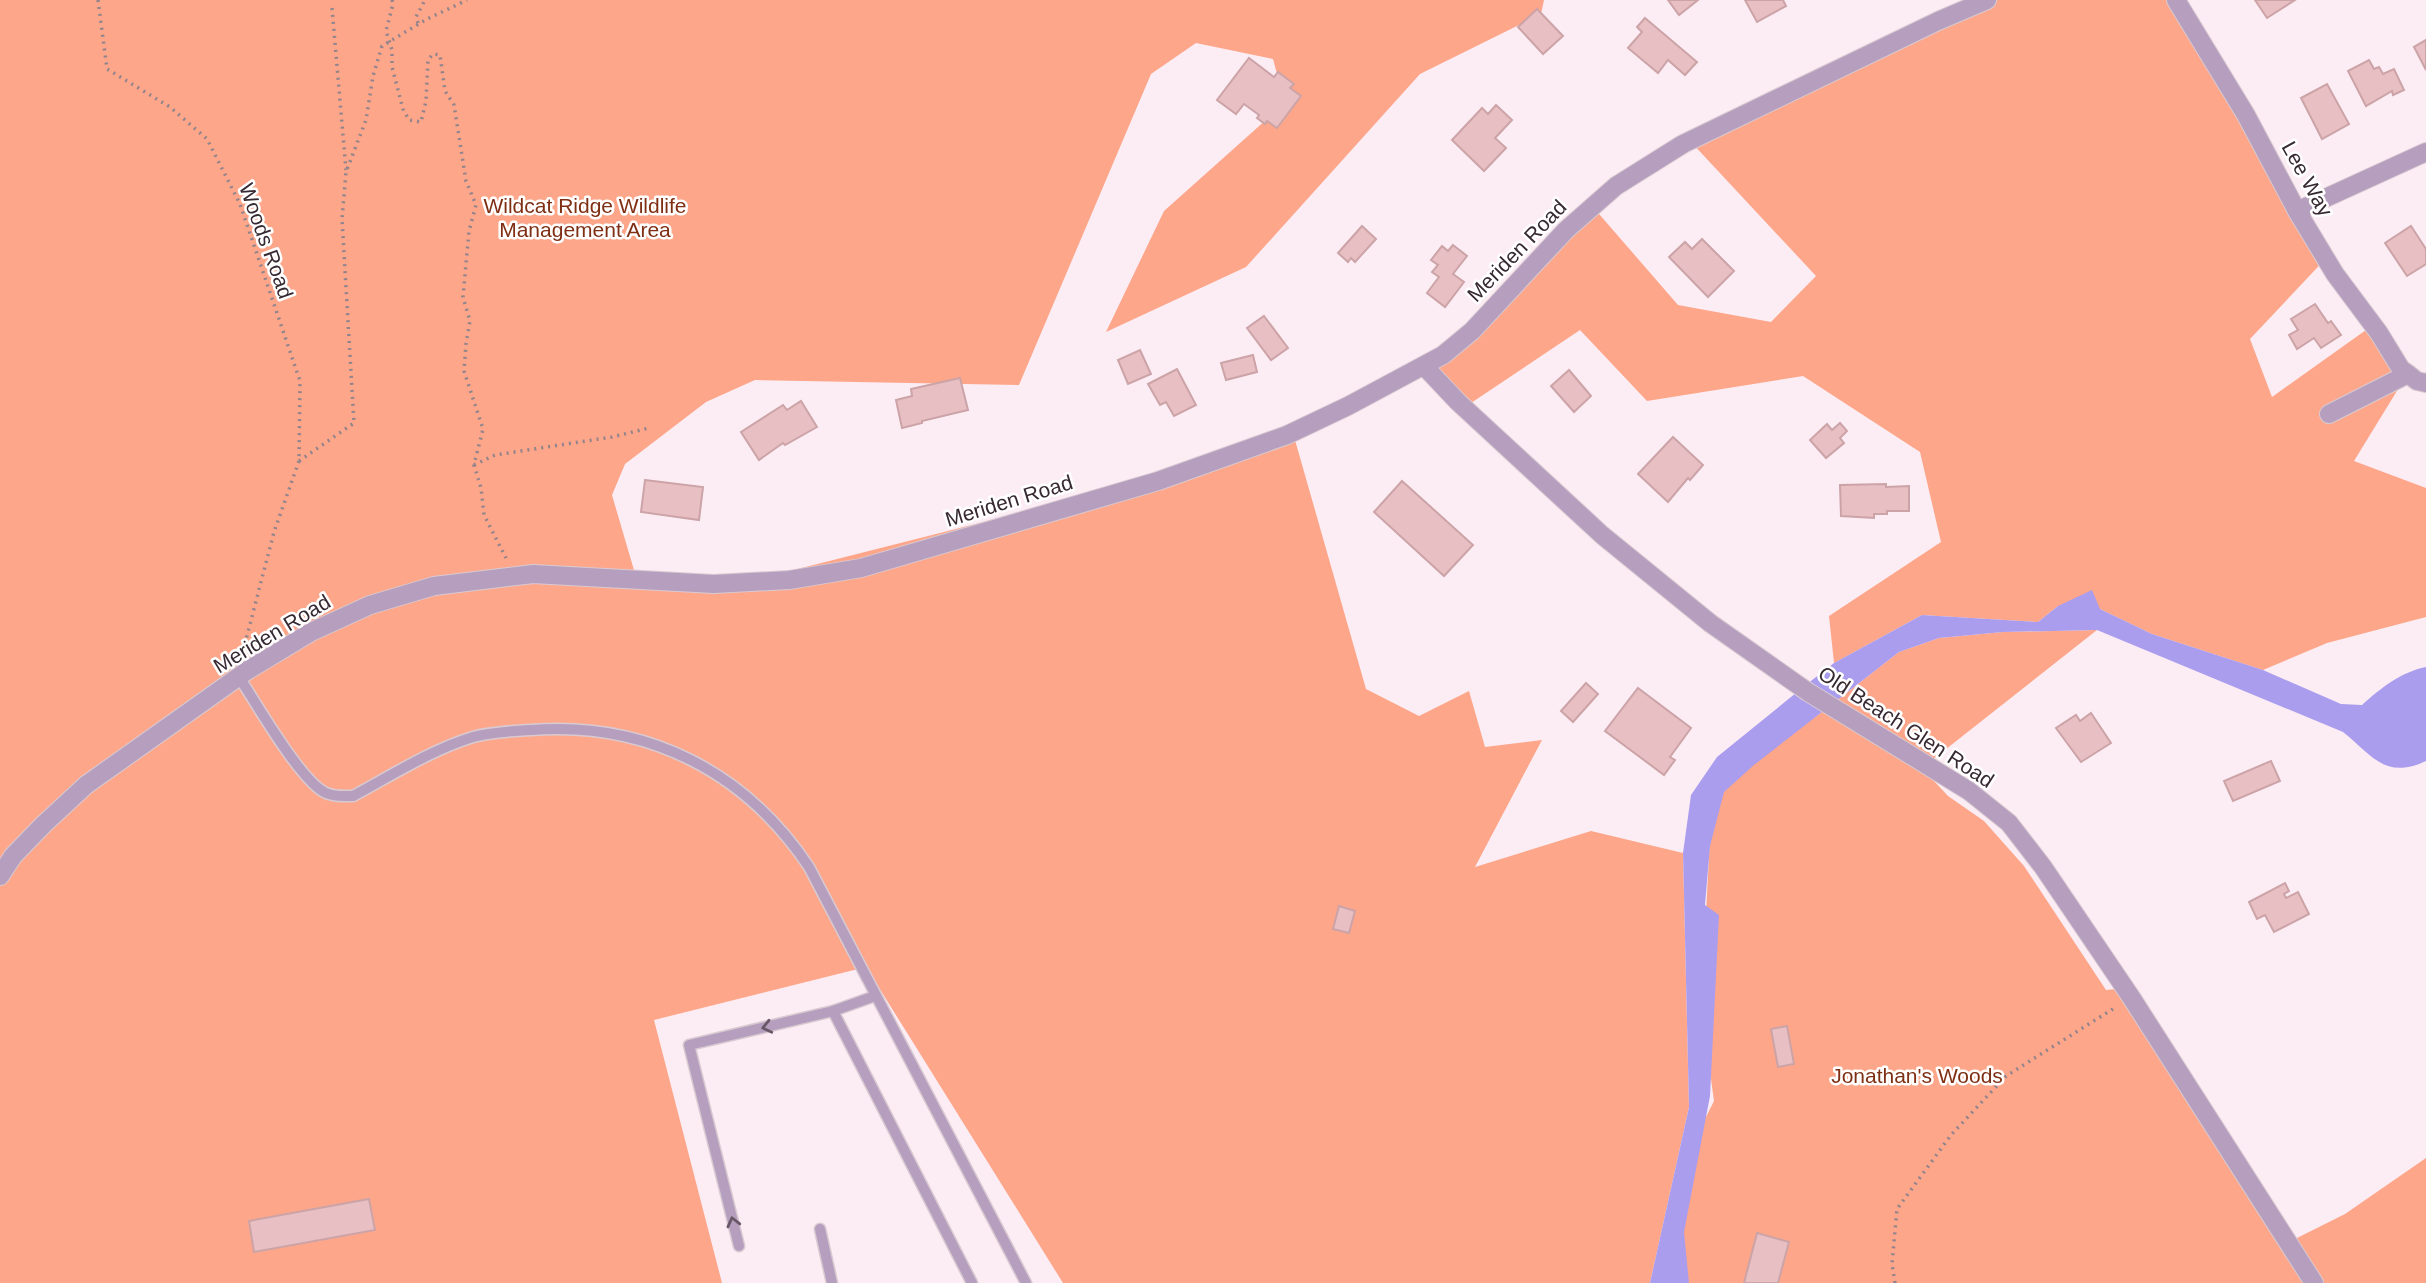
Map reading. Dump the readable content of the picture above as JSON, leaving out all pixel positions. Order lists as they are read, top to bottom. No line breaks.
{"streets":{"street":["Lee Way","Meriden Road","Old Beach Glen Road"],"path":["Woods Road"]},"crossings":[["Woods Road","Meriden Road"],["Meriden Road","Old Beach Glen Road"]],"parks":["Wildcat Ridge Wildlife Management Area","Jonathan's Woods"]}
